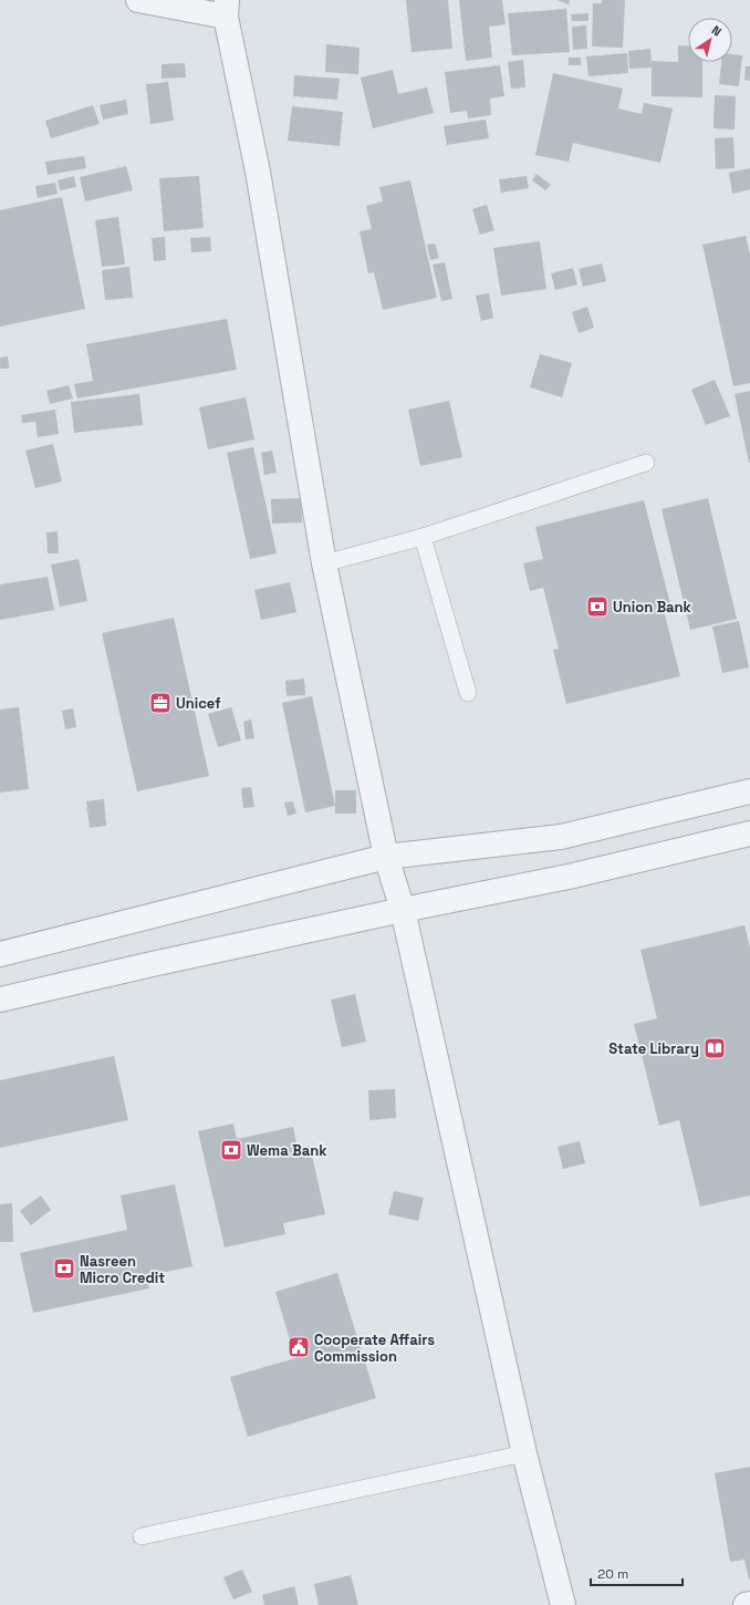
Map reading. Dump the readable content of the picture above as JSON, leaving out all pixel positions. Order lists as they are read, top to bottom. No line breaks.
{"places":{"bank":["Union Bank","Wema Bank","Nasreen Micro Credit"],"office":["Unicef"],"library":["State Library"],"public building":["Cooperate Affairs Commission"]},"scale_bar":"20 m","north":"top right"}
